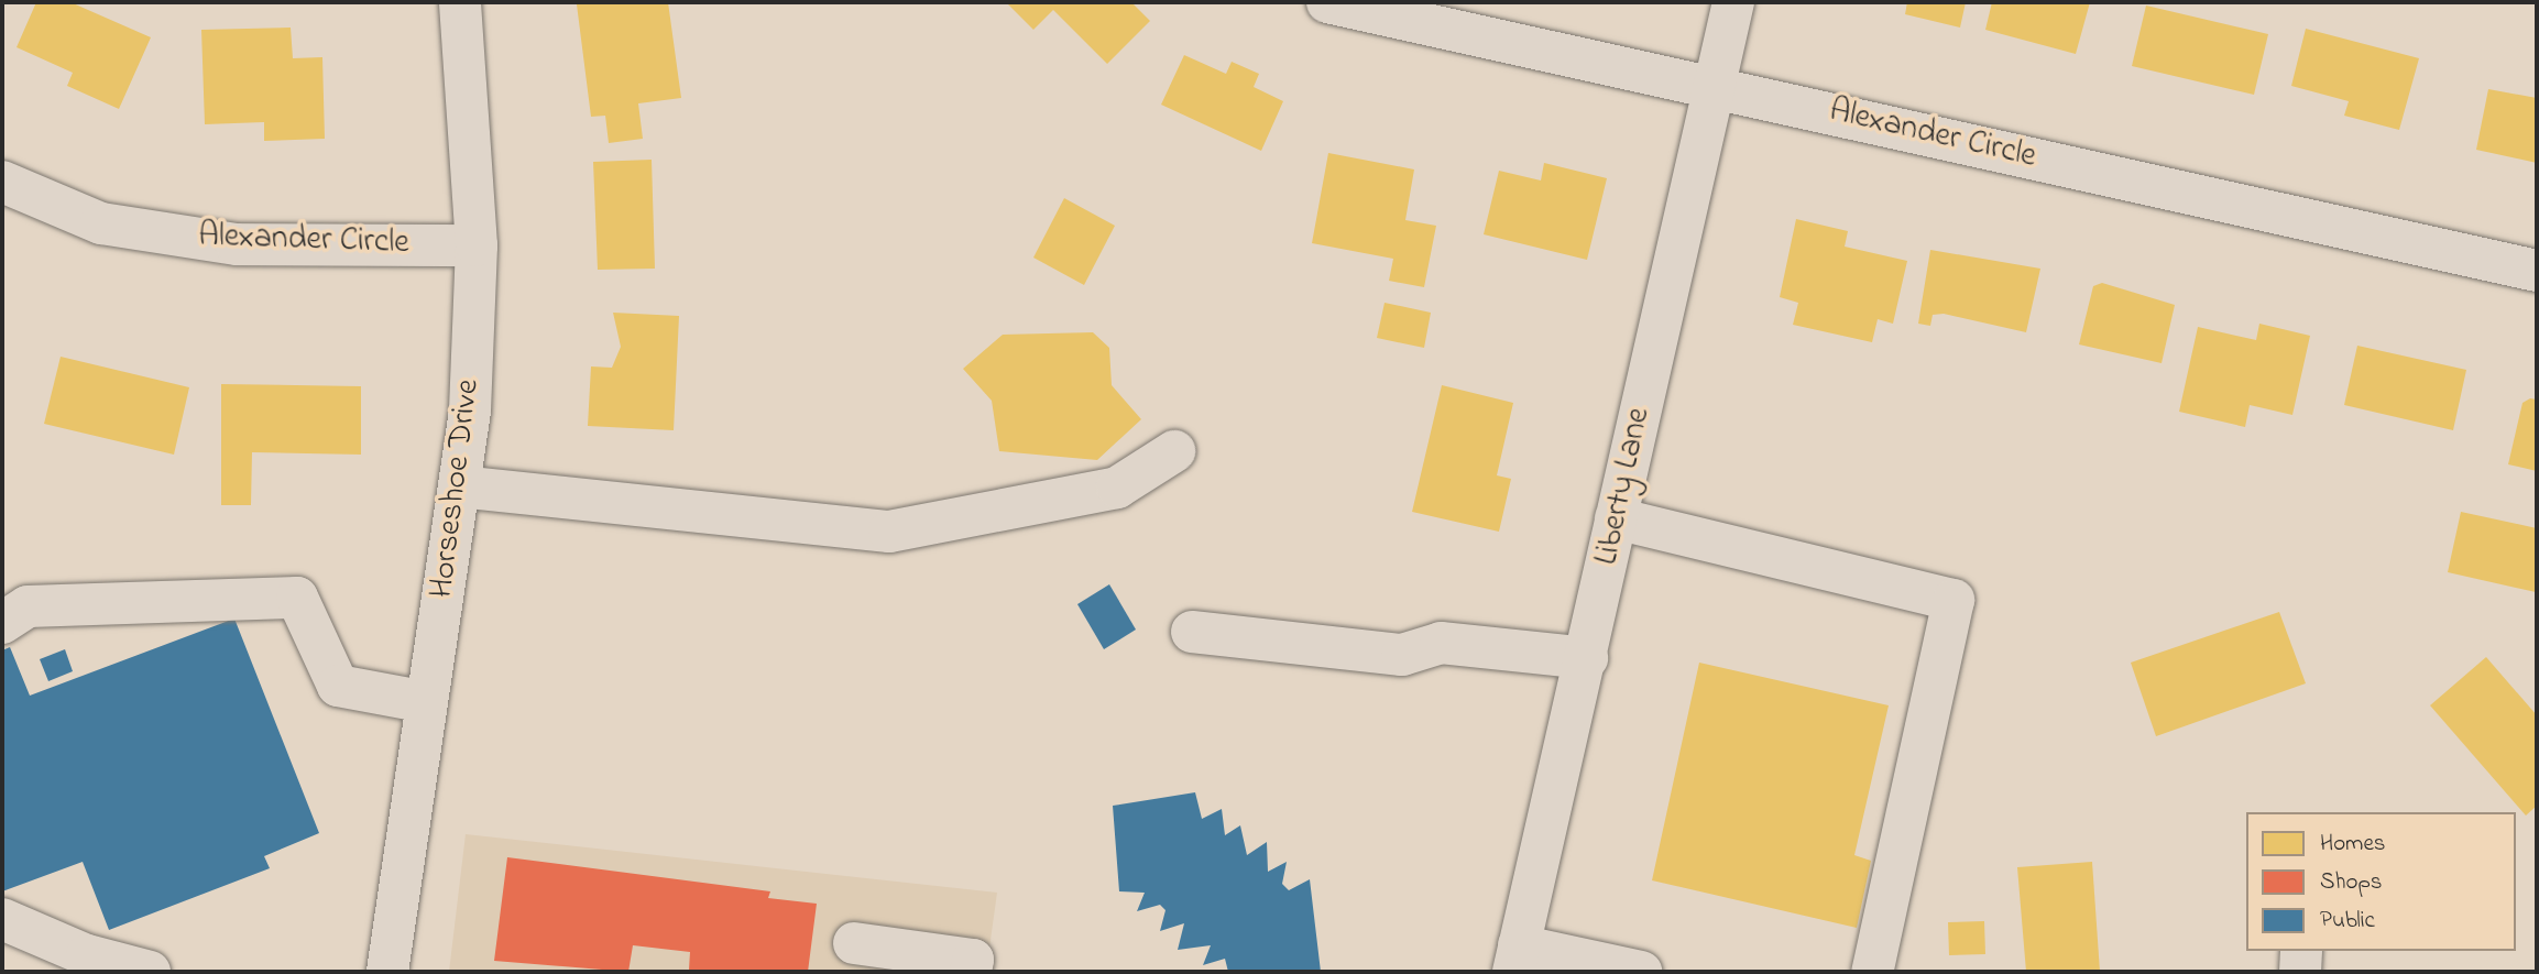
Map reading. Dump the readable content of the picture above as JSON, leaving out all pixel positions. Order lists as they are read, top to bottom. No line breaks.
{"streets":{"street":["Alexander Circle","Liberty Lane","Horseshoe Drive"]},"crossings":[["Alexander Circle","Liberty Lane"],["Alexander Circle","Horseshoe Drive"]],"legend":["Homes","Shops","Public"]}
